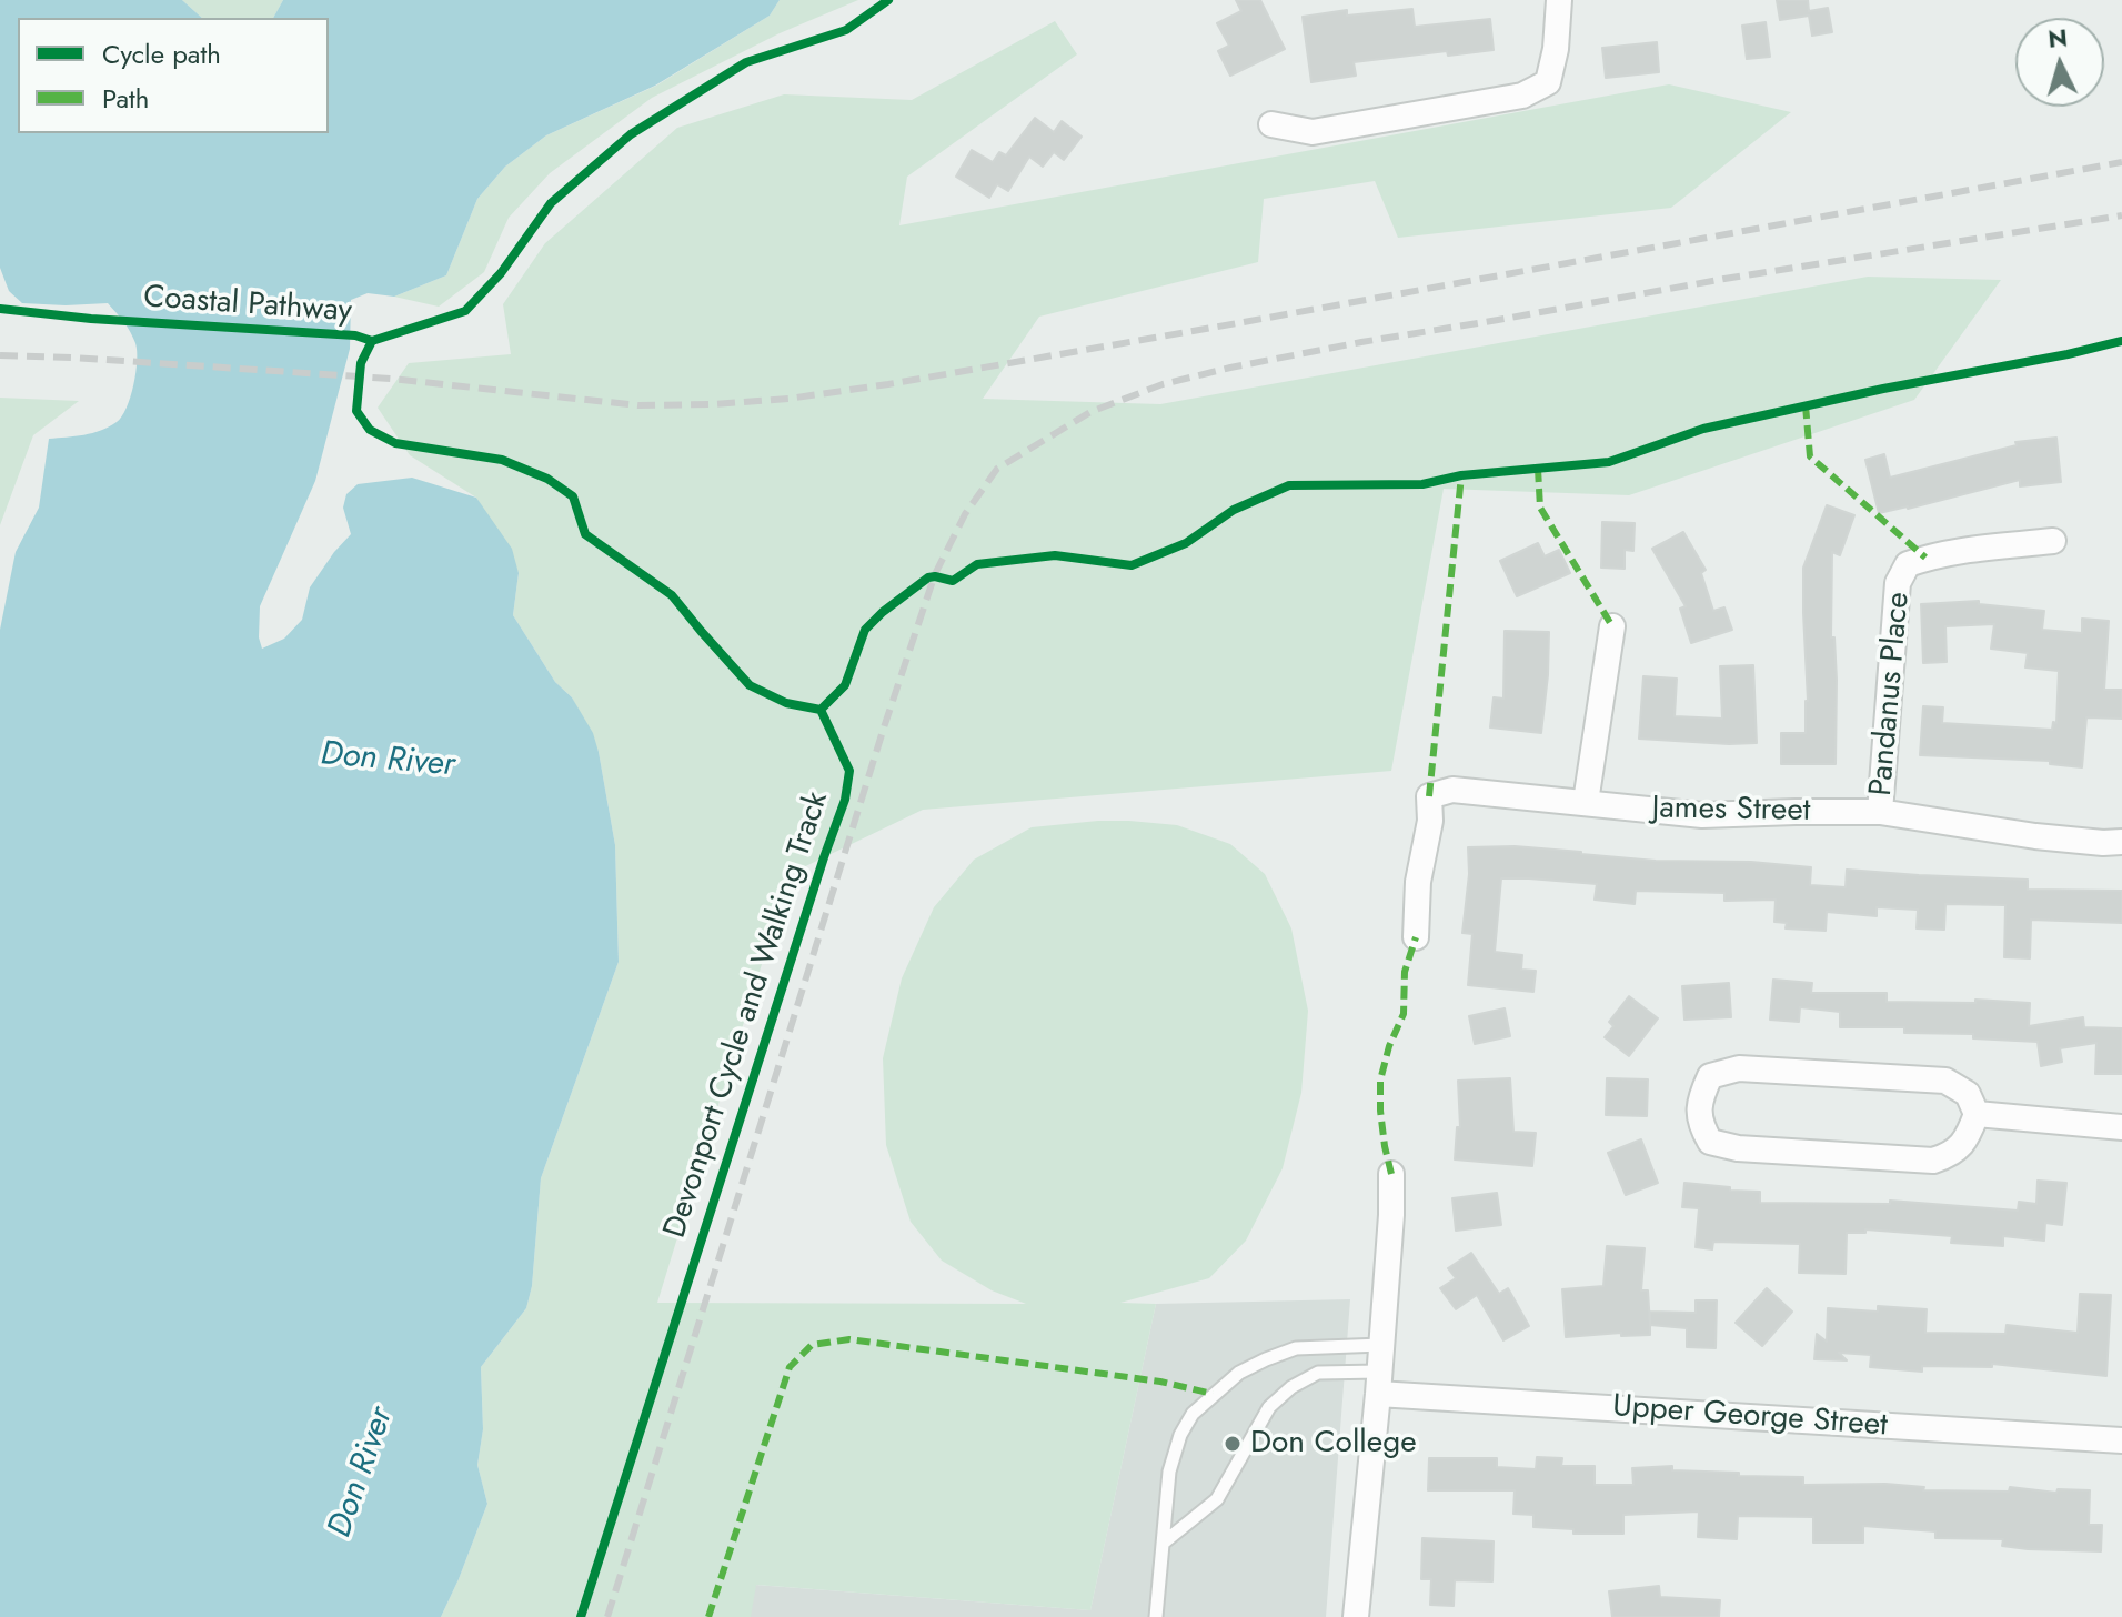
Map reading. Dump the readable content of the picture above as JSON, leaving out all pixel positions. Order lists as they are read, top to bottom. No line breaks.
{"streets":{"street":["Pandanus Place","James Street","Upper George Street"],"cycle path":["Coastal Pathway","Devonport Cycle and Walking Track"]},"crossings":[["Pandanus Place","James Street"]],"water":["Don River"],"places":["Don College"],"legend":["Cycle path","Path"],"north":"top"}
